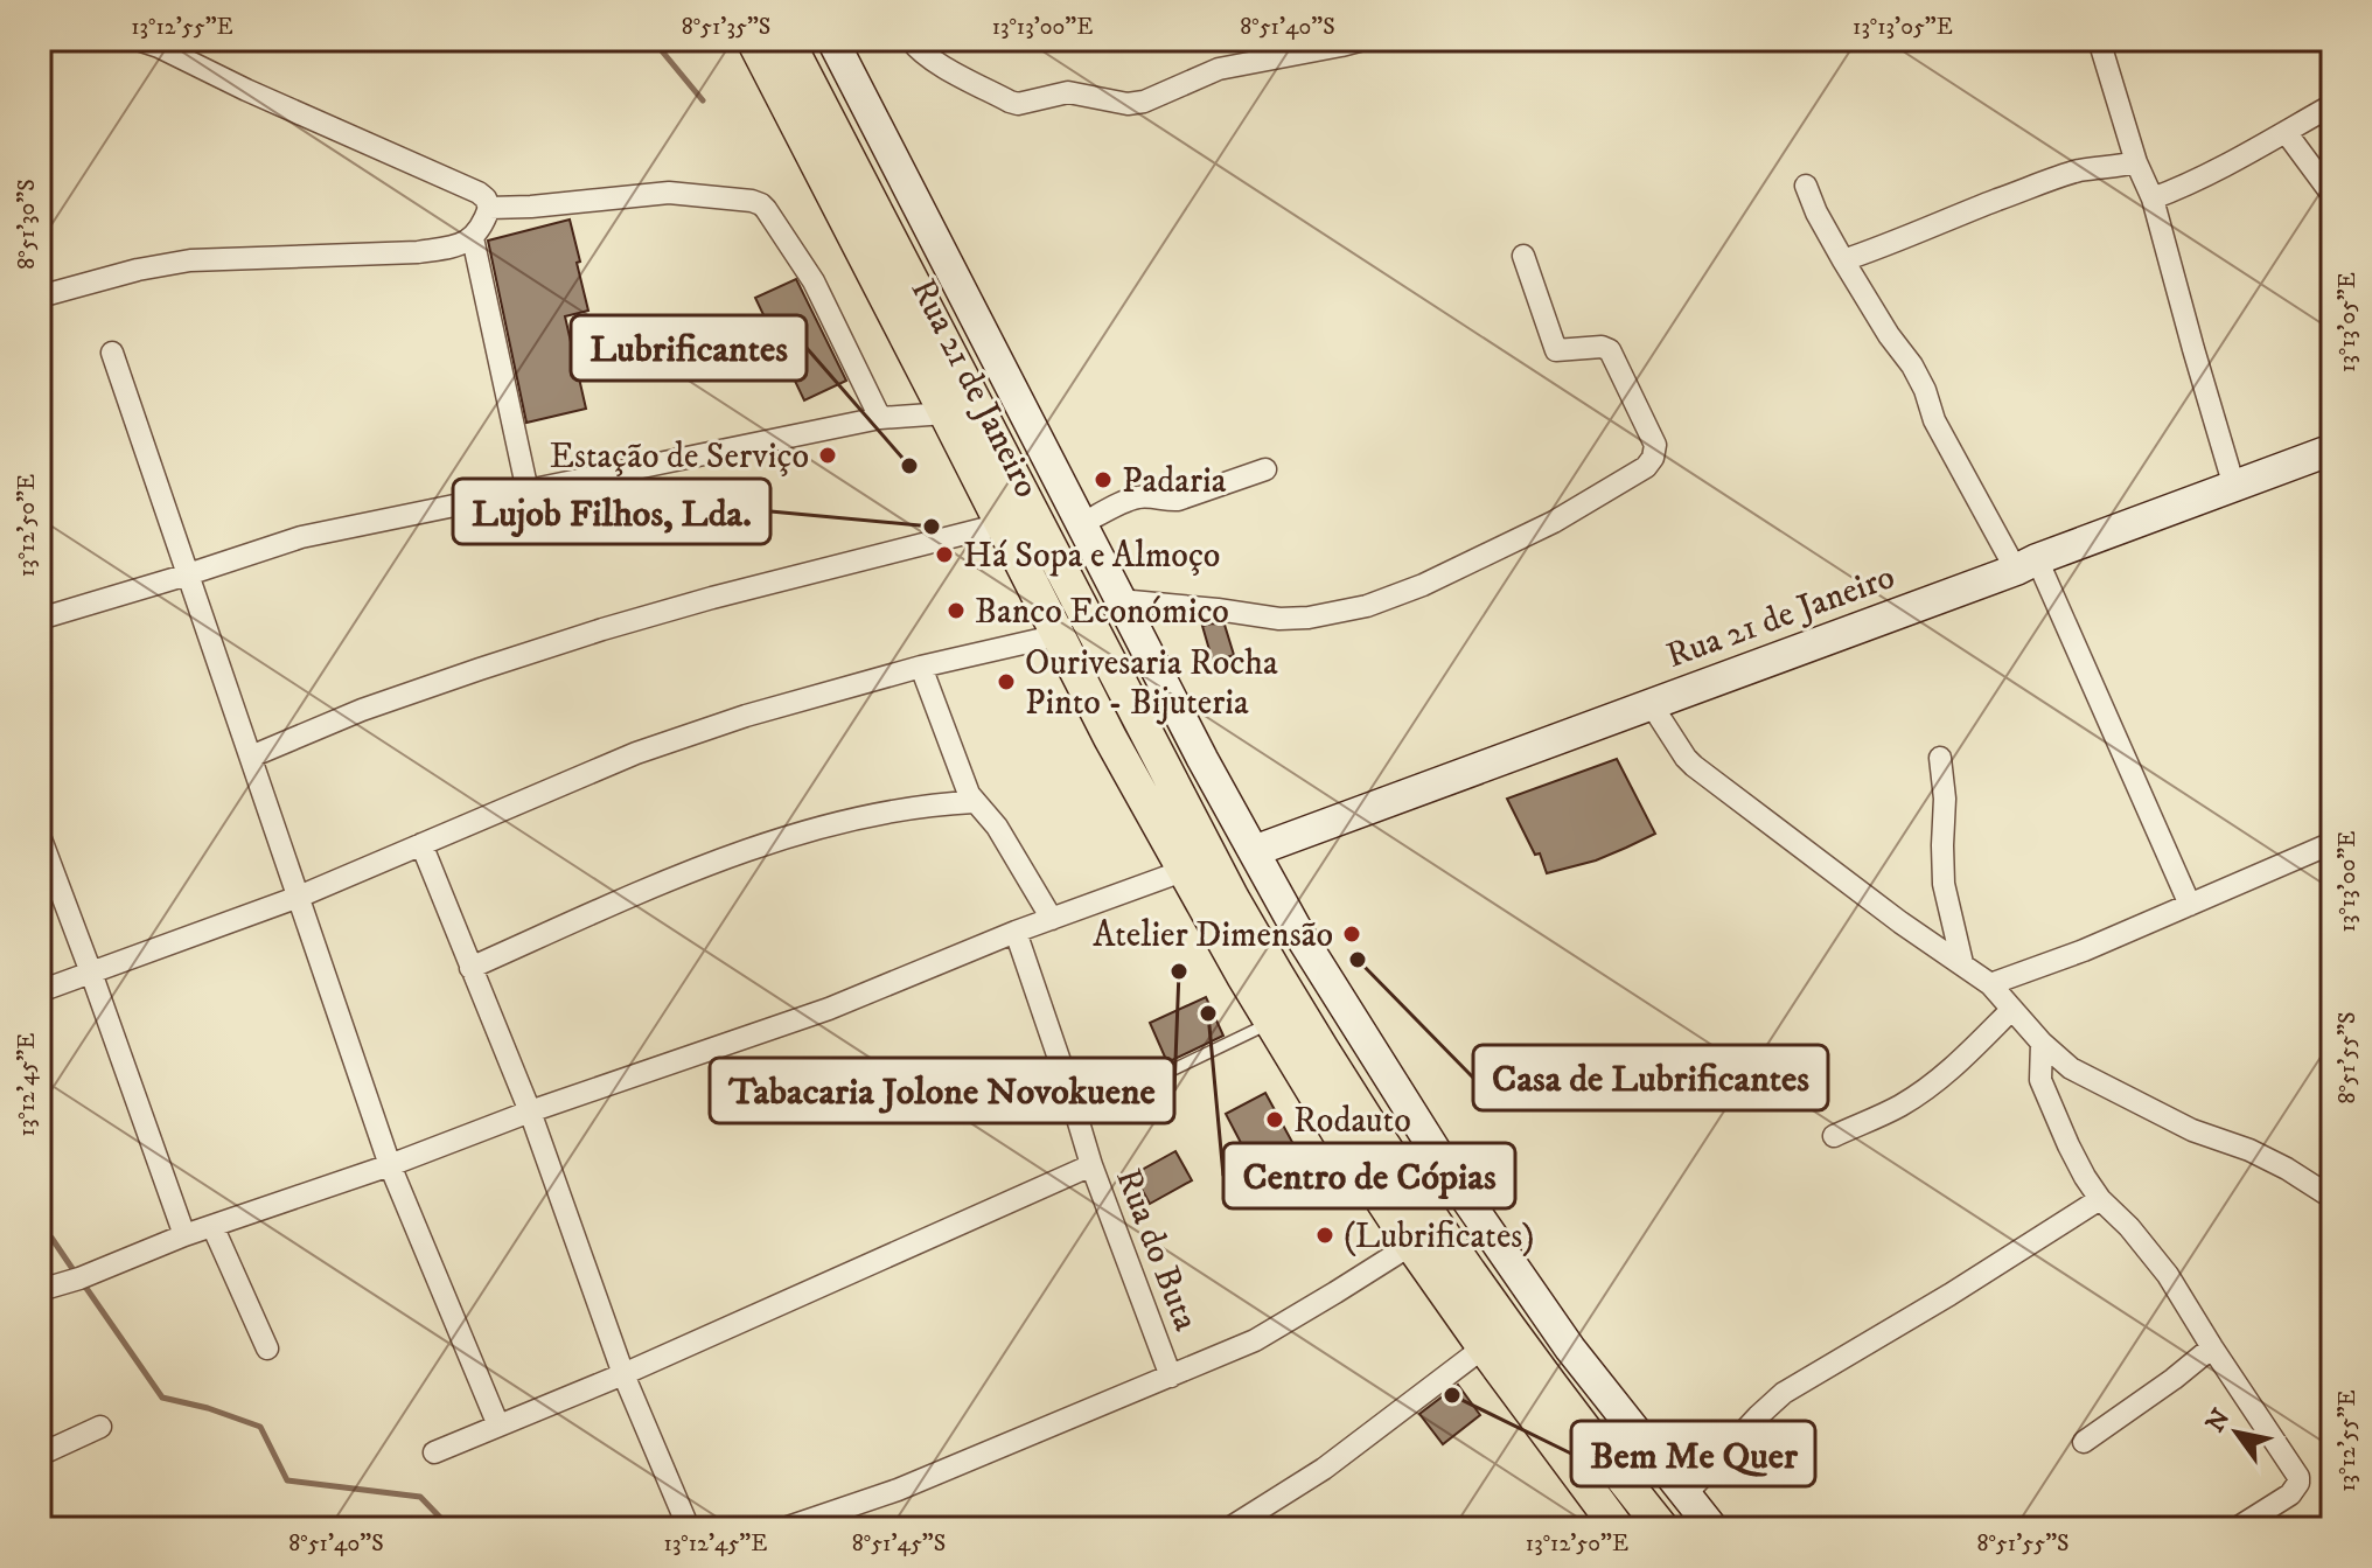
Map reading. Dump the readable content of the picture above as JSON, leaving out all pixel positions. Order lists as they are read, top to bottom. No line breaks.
{"streets":{"main road":["Rua 21 de Janeiro"],"street":["Rua do Buta"]},"places":["Estação de Serviço","Lubrificantes","Padaria","Lujob Filhos, Lda.","Há Sopa e Almoço","Banco Económico","Ourivesaria Rocha Pinto - Bijuteria","Atelier Dimensão","Casa de Lubrificantes","Tabacaria Jolone Novokuene","Centro de Cópias","Rodauto","(Lubrificates)","Bem Me Quer"],"north":"top left","coordinates":["13°12'55\"E","8°51'35\"S","13°13'00\"E","8°51'40\"S","13°13'05\"E","8°51'30\"S","13°12'50\"E","8°51'55\"S","13°12'45\"E","8°51'45\"S"]}
